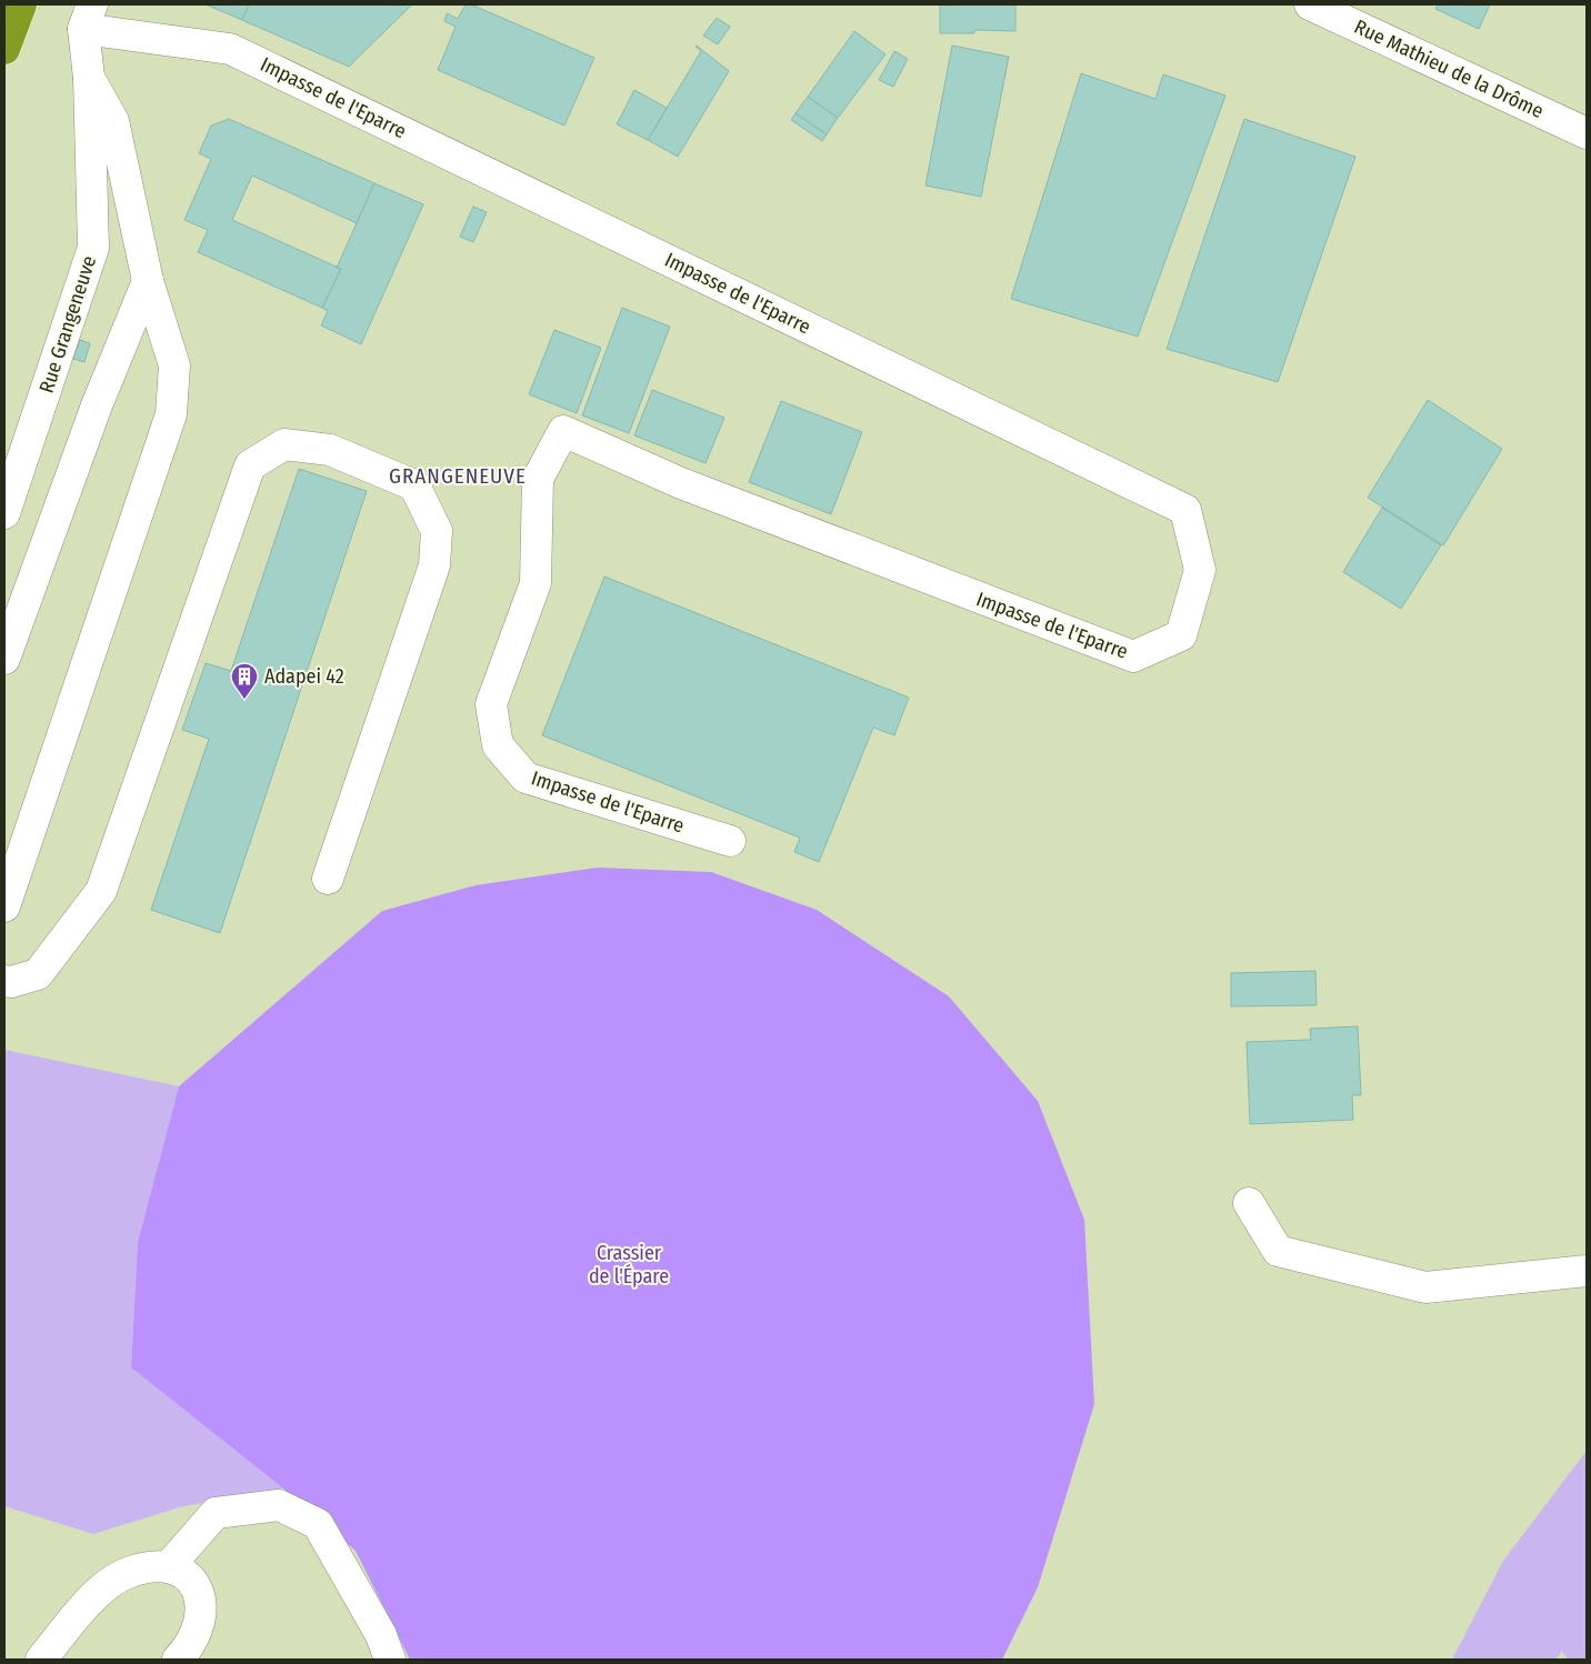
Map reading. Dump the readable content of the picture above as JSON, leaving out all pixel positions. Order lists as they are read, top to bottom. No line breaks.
{"streets":{"street":["Rue Mathieu de la Drôme","Impasse de l'Eparre","Rue Grangeneuve"]},"crossings":[["Impasse de l'Eparre","Rue Grangeneuve"]],"districts":["GRANGENEUVE"],"parks":["Crassier de l'Épare"],"places":{"building":["Adapei 42"]}}
